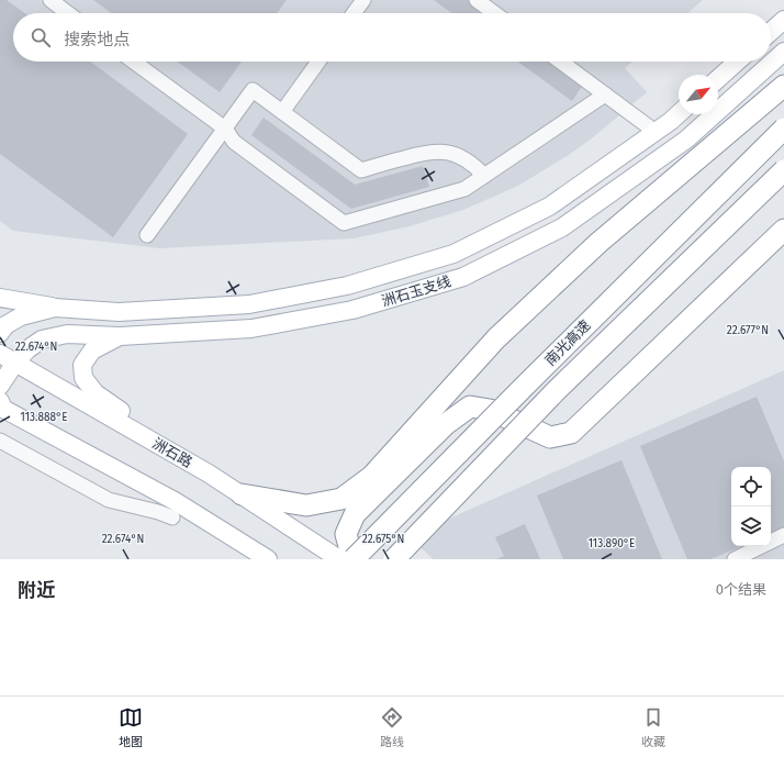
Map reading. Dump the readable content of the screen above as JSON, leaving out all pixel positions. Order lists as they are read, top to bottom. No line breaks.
{"streets":{"highway":["南光高速"],"main road":["洲石玉支线","洲石路"]},"crossings":[["洲石玉支线","洲石路"]],"north":"top right","page":{"search":"搜索地点","heading":["附近","0个结果"],"nav":["地图","路线","收藏"]},"coordinates":["22.677°N","22.674°N","113.888°E","22.675°N","113.890°E"]}
